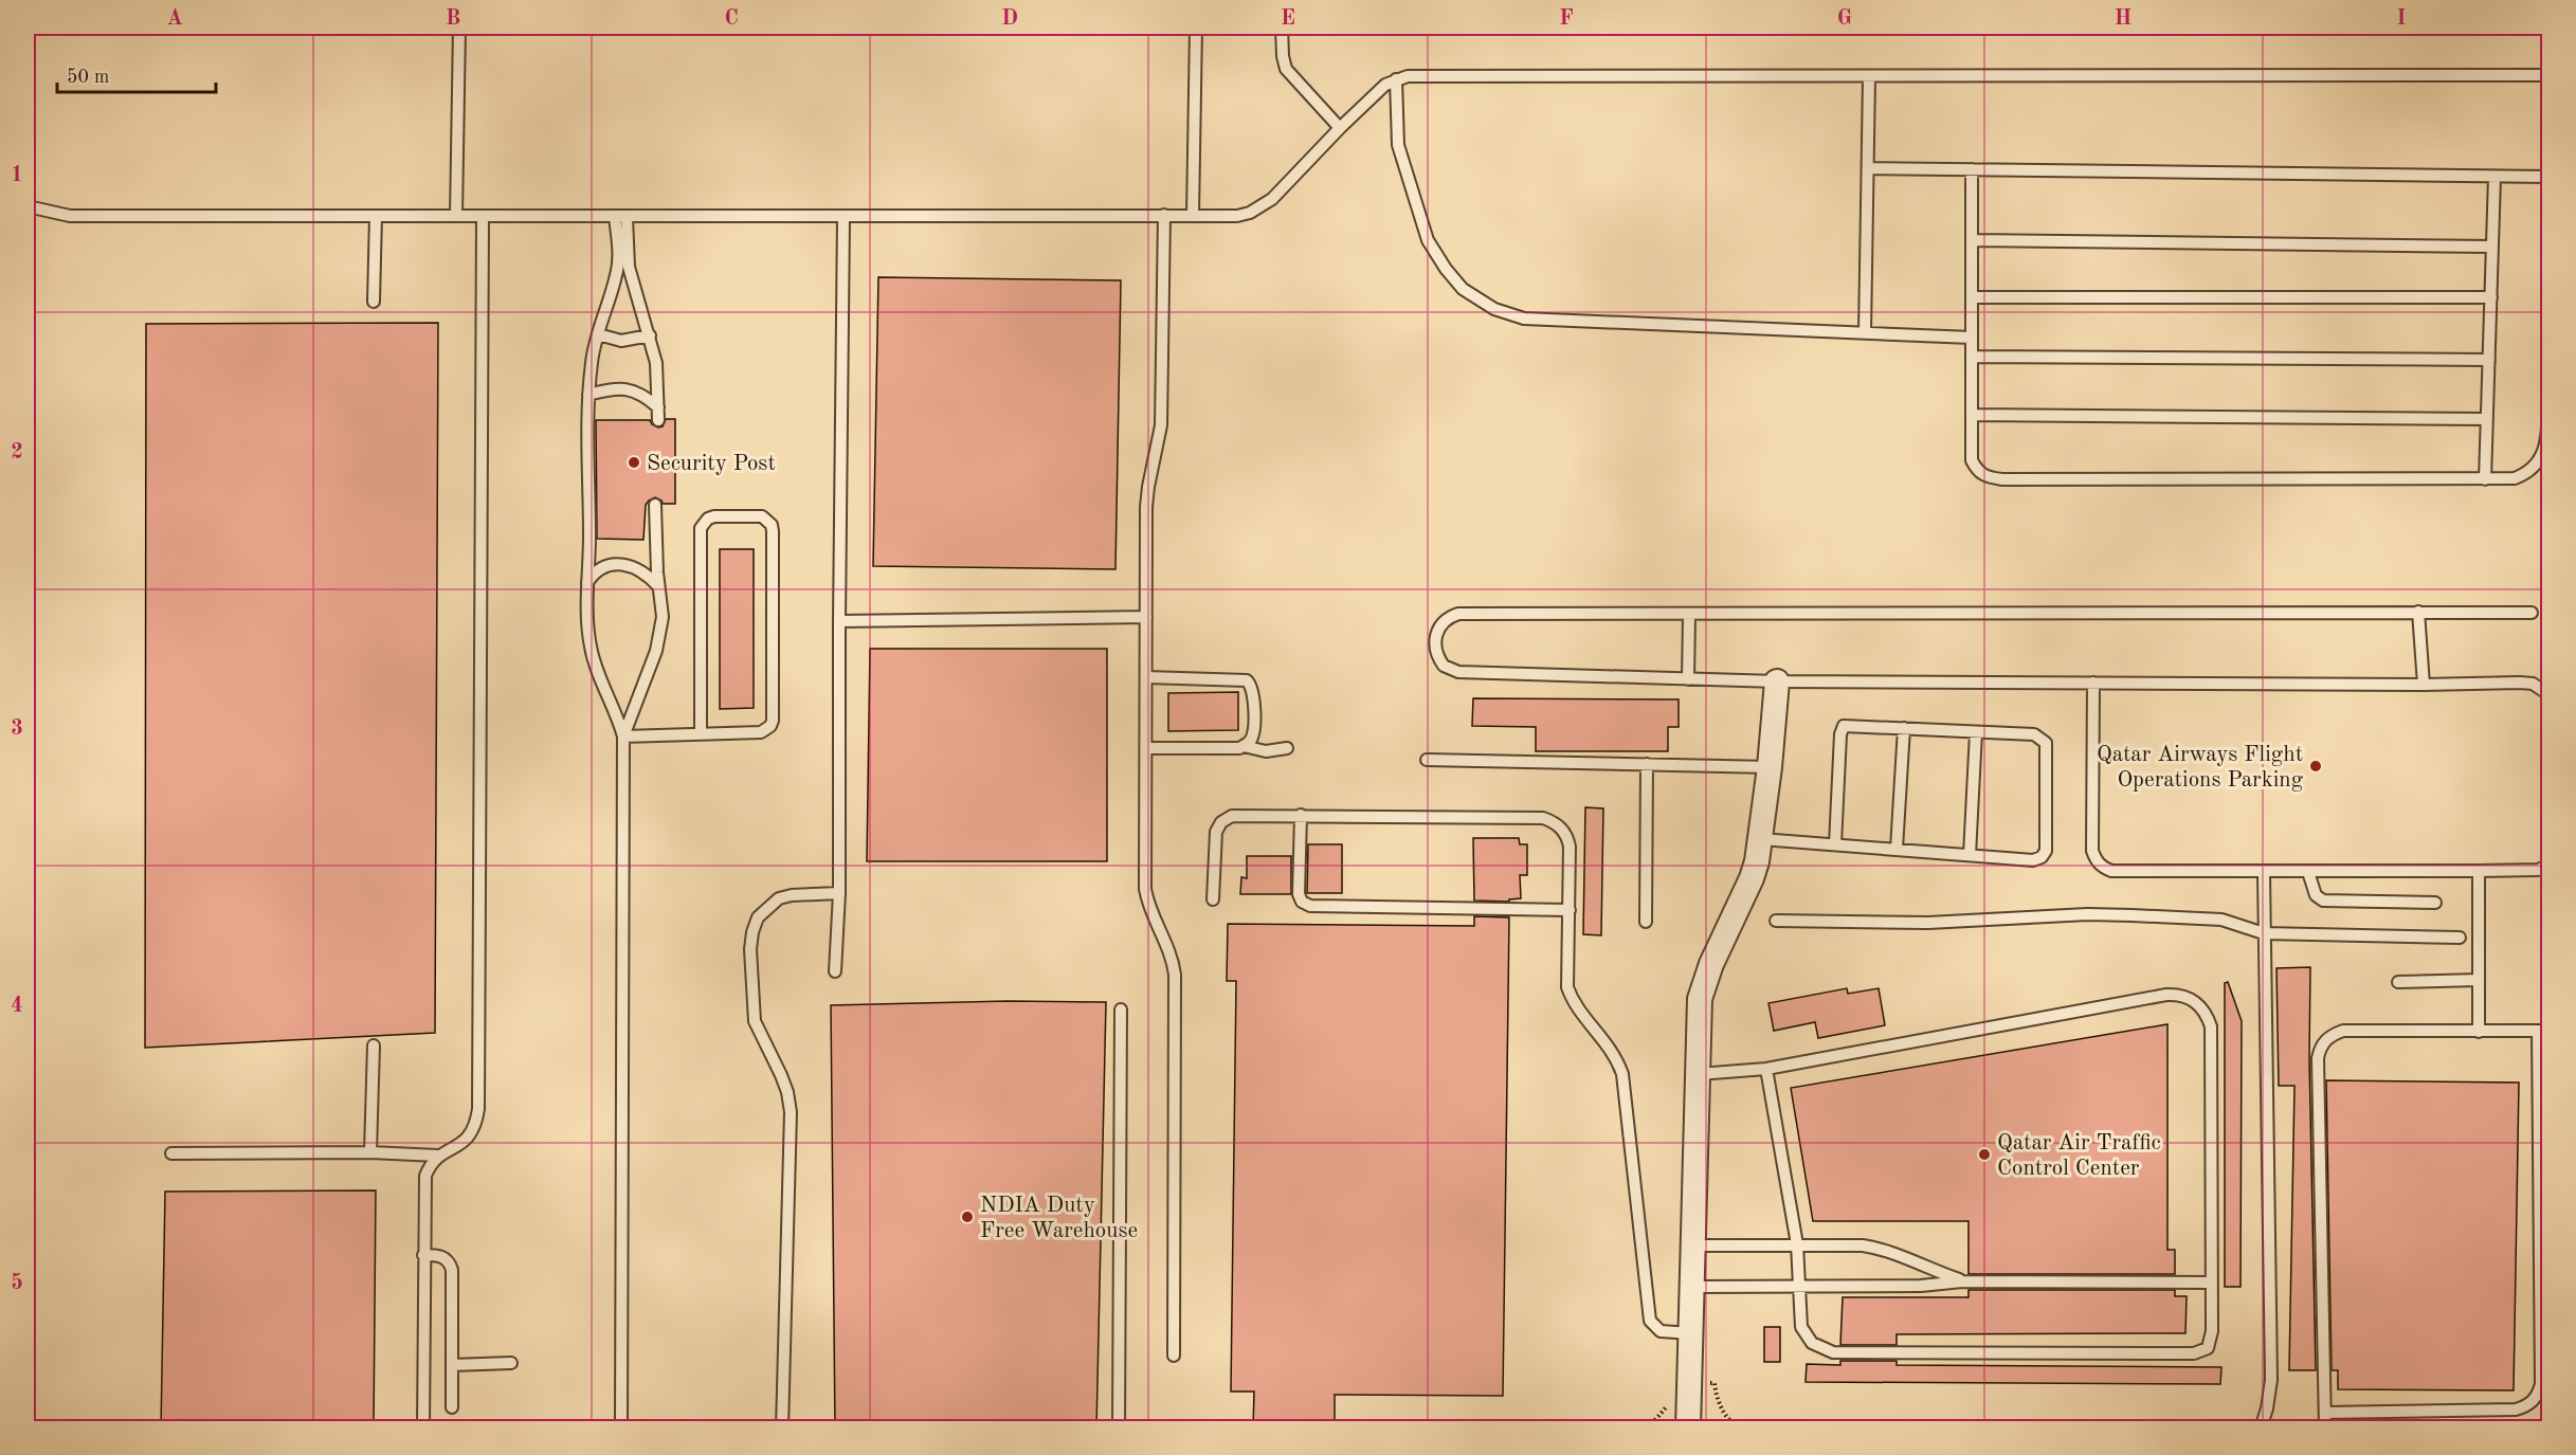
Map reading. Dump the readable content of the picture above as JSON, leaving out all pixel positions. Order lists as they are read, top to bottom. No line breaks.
{"places":["Security Post","Qatar Airways Flight Operations Parking","Qatar Air Traffic Control Center","NDIA Duty Free Warehouse"],"scale_bar":"50 m","grid":{"columns":["A","B","C","D","E","F","G","H","I"],"rows":["1","2","3","4","5"]}}
